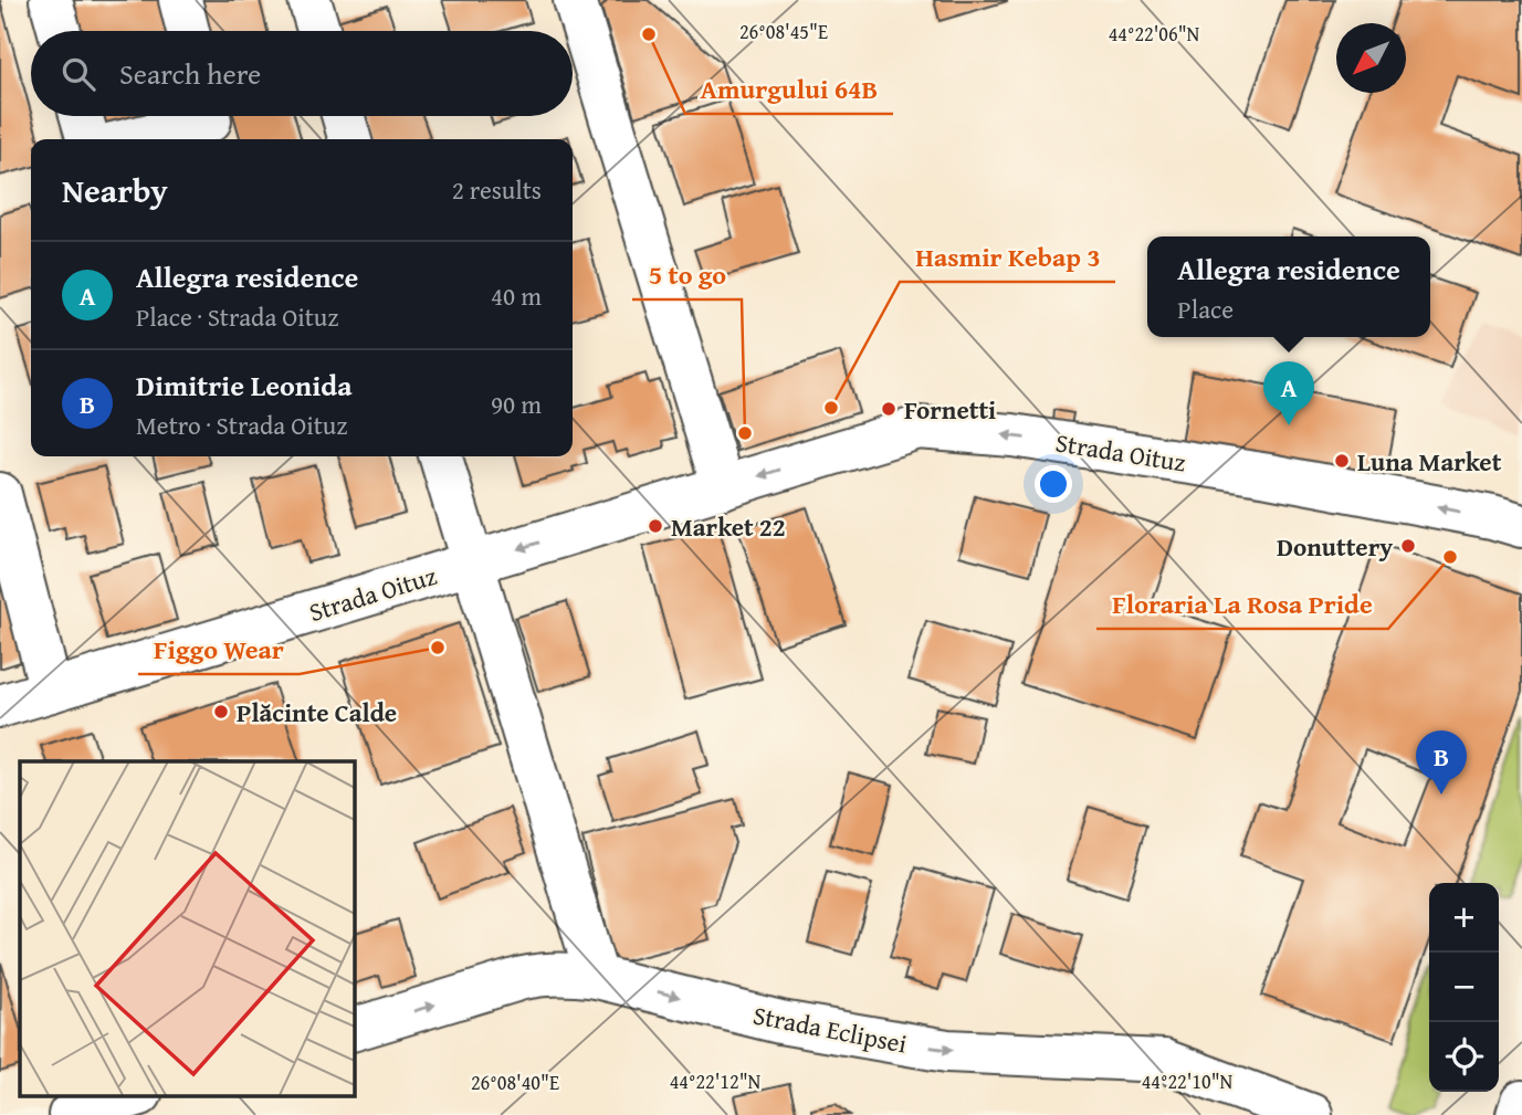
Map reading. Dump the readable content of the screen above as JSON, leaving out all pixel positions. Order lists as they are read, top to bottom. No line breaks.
{"streets":{"street":["Strada Oituz","Strada Eclipsei"]},"one_way":["Strada Oituz","Strada Eclipsei"],"places":["Amurgului 64B","Hasmir Kebap 3","Fornetti","5 to go","Luna Market","Market 22","Donuttery","Floraria La Rosa Pride","Figgo Wear","Plăcinte Calde"],"north":"bottom left","page":{"search":"Search here","heading":["Nearby","2 results"],"popup":["Allegra residence","Place"],"list":[{"mark":"A","name":"Allegra residence","note":"Place · Strada Oituz","value":"40 m"},{"mark":"B","name":"Dimitrie Leonida","note":"Metro · Strada Oituz","value":"90 m"}],"pins":["A","B"],"map_buttons":["+","−"]},"coordinates":["26°08'45\"E","44°22'06\"N","44°22'12\"N","44°22'10\"N","26°08'40\"E"]}
